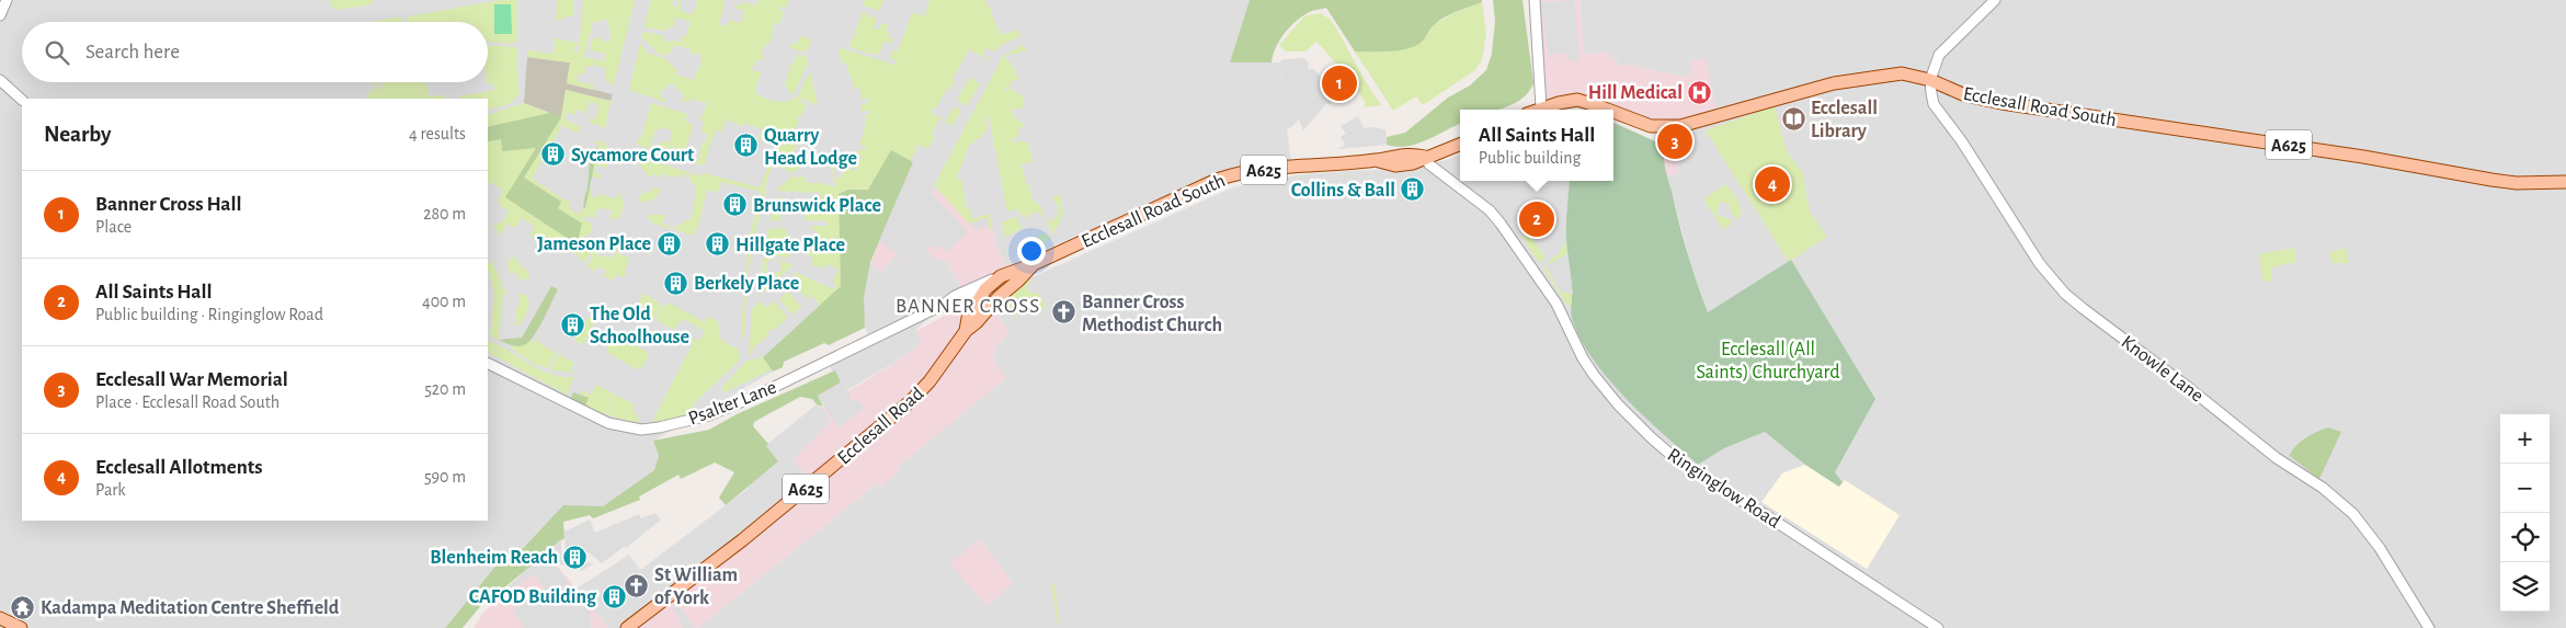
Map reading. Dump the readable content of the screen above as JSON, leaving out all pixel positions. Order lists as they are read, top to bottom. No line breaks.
{"streets":{"main road":["Ecclesall Road South","A625","Ecclesall Road"],"street":["Knowle Lane","Psalter Lane","Ringinglow Road"]},"crossings":[["Ecclesall Road South","Knowle Lane"],["Ecclesall Road South","Psalter Lane"],["Ecclesall Road South","Ecclesall Road"],["Ecclesall Road South","Ringinglow Road"],["Psalter Lane","Ecclesall Road"]],"districts":["BANNER CROSS"],"parks":["Ecclesall (All Saints) Churchyard"],"places":{"hospital":["Hill Medical"],"library":["Ecclesall Library"],"building":["Quarry Head Lodge","Sycamore Court","Collins & Ball","Brunswick Place","Jameson Place","Hillgate Place","Berkely Place","The Old Schoolhouse","Blenheim Reach","CAFOD Building"],"church":["Banner Cross Methodist Church","St William of York"],"temple":["Kadampa Meditation Centre Sheffield"]},"page":{"search":"Search here","pins":["1","3","4","2"],"heading":["Nearby","4 results"],"popup":["All Saints Hall","Public building"],"list":[{"mark":"1","name":"Banner Cross Hall","note":"Place","value":"280 m"},{"mark":"2","name":"All Saints Hall","note":"Public building · Ringinglow Road","value":"400 m"},{"mark":"3","name":"Ecclesall War Memorial","note":"Place · Ecclesall Road South","value":"520 m"},{"mark":"4","name":"Ecclesall Allotments","note":"Park","value":"590 m"}],"map_buttons":["+","−"]}}
